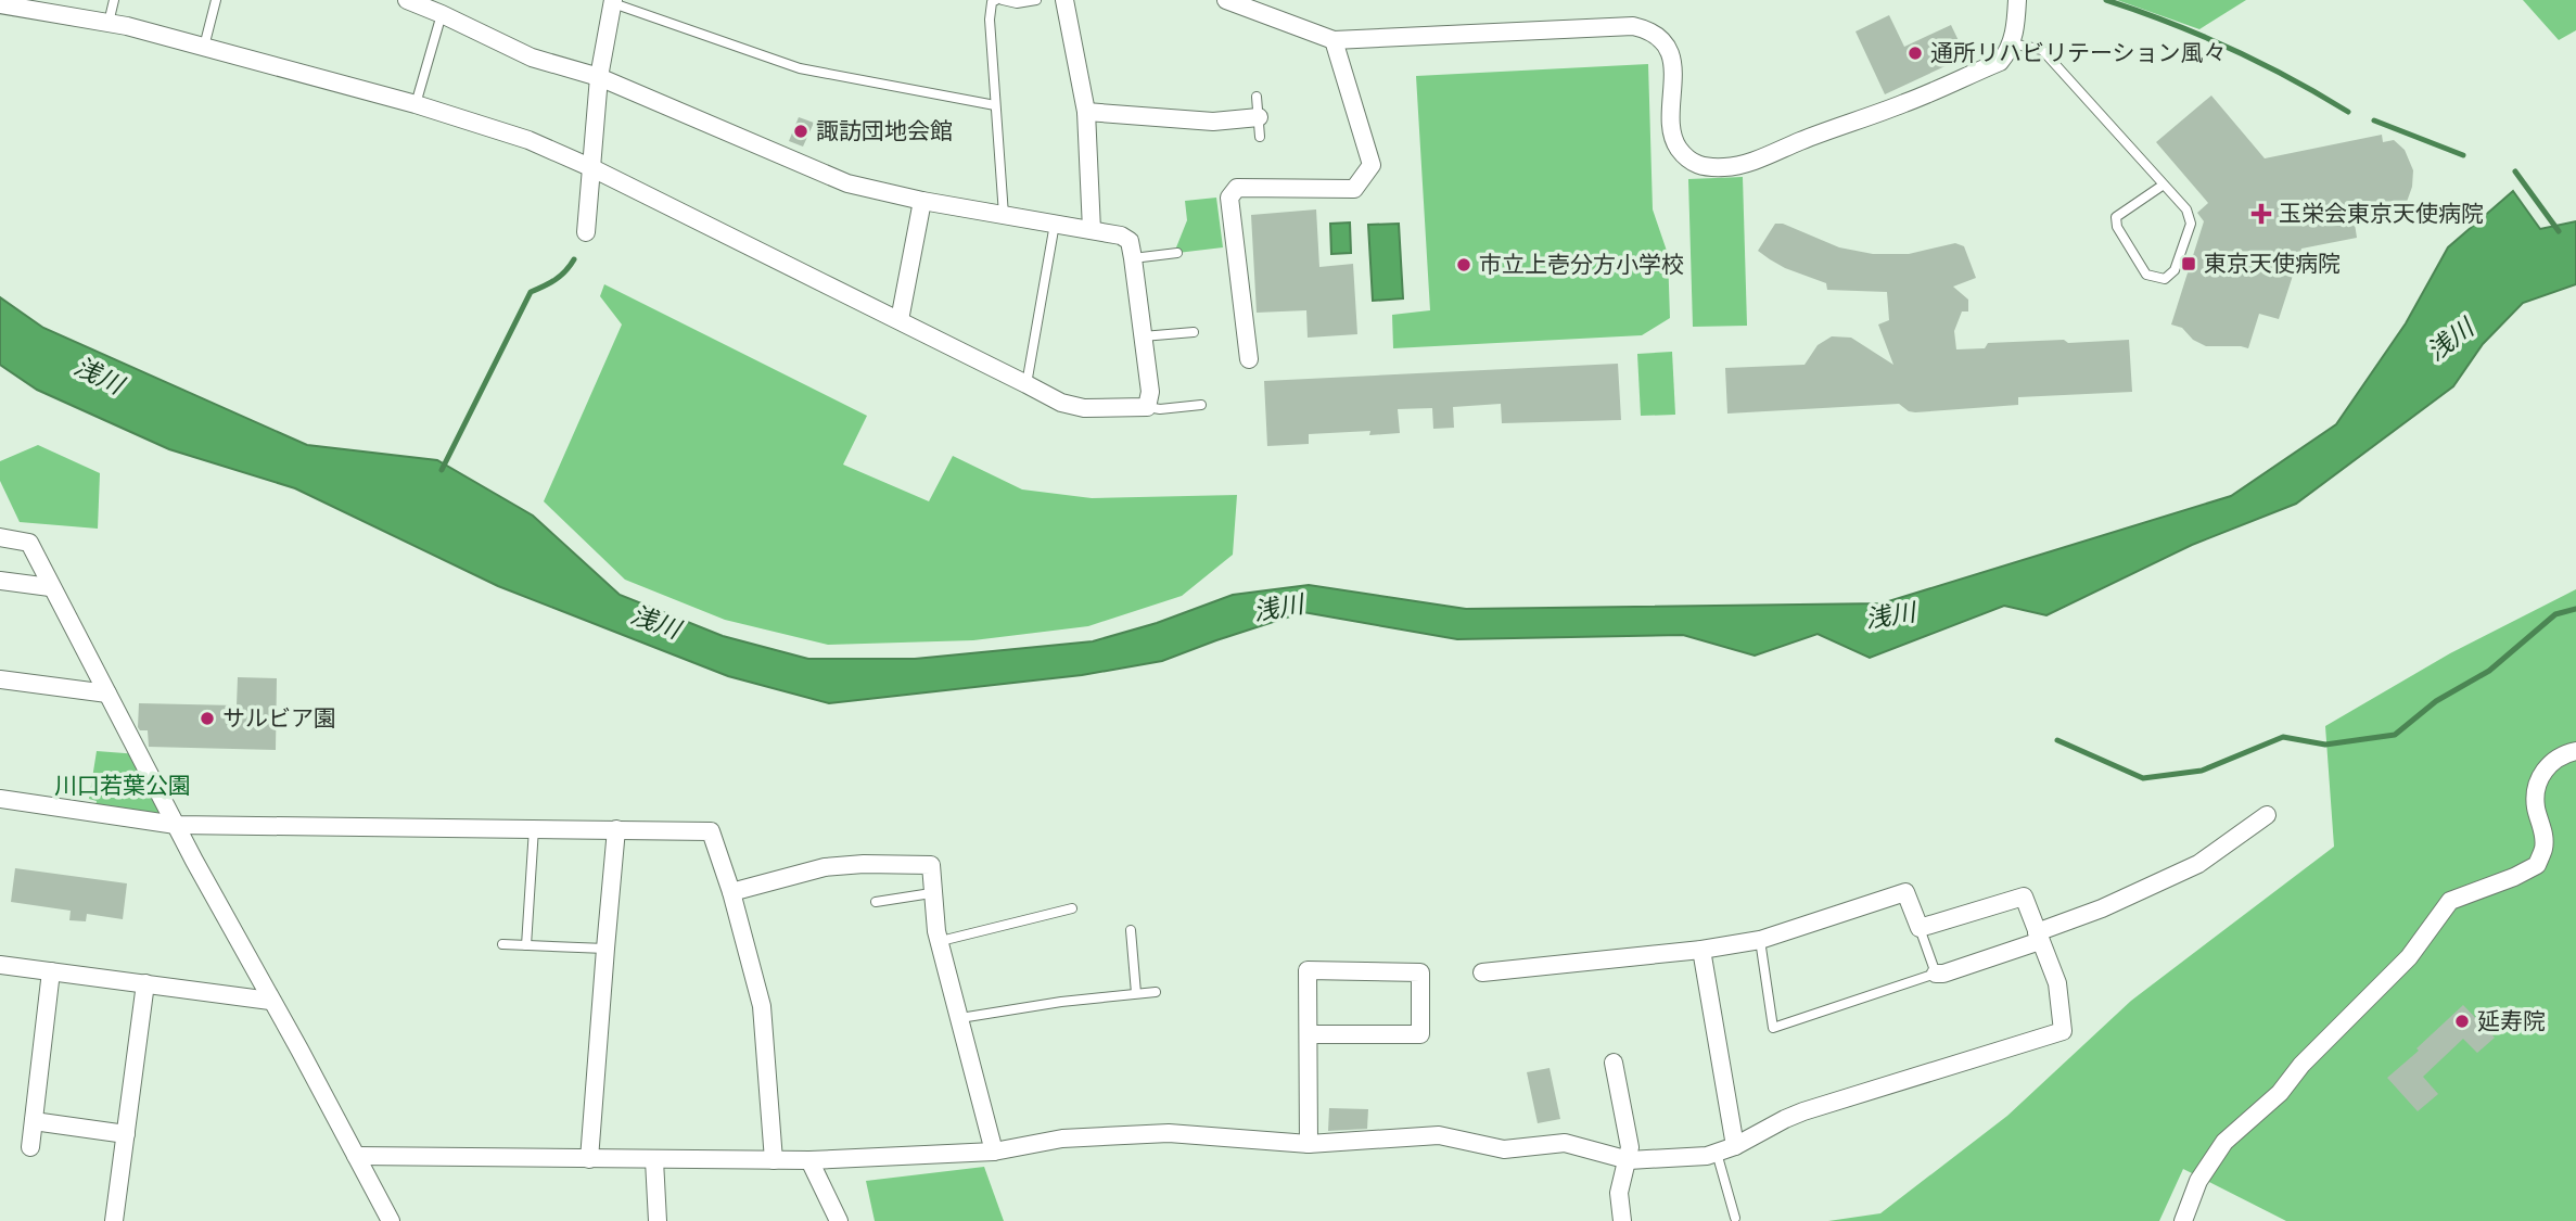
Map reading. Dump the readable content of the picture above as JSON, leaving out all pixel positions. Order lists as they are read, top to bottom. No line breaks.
{"water":["浅川"],"parks":["川口若葉公園"],"places":{"other":["通所リハビリテーション風々","諏訪団地会館","市立上壱分方小学校","サルビア園","延寿院"],"health":["玉栄会東京天使病院"],"transit":["東京天使病院"]}}
